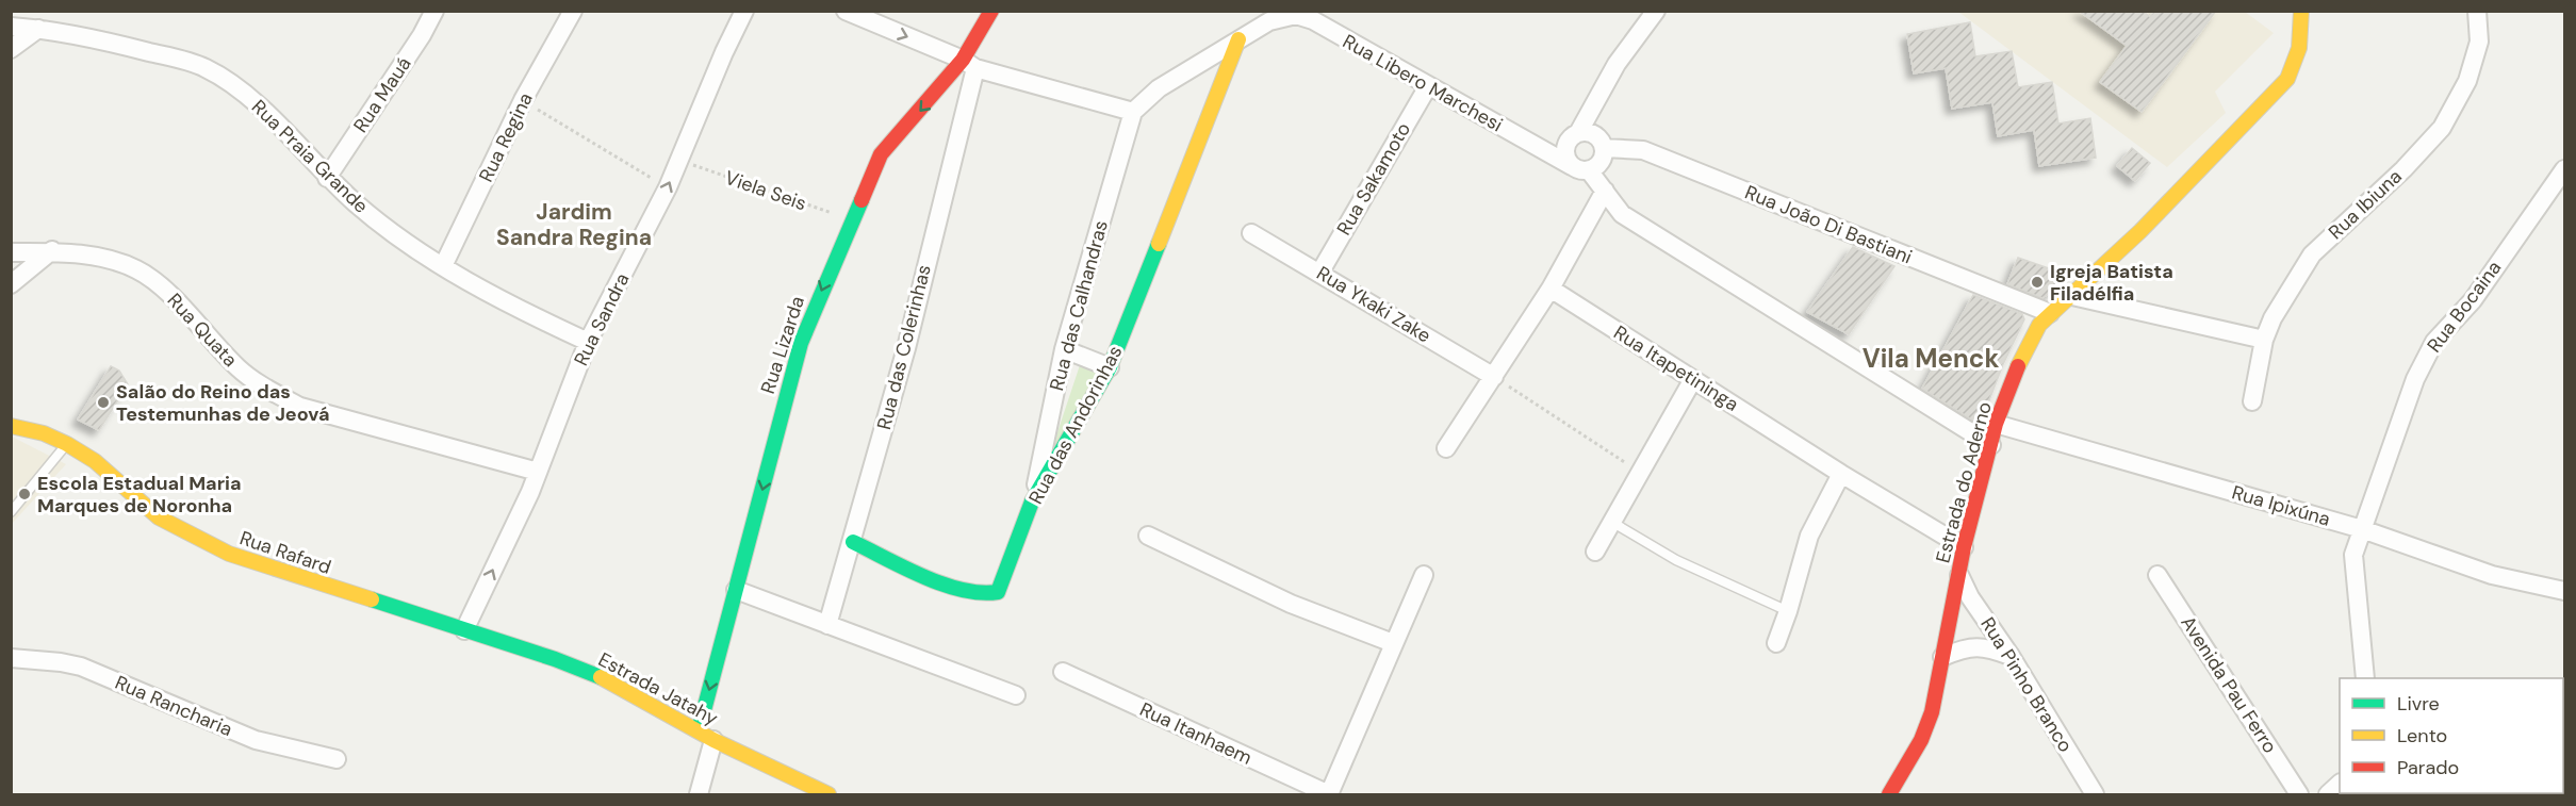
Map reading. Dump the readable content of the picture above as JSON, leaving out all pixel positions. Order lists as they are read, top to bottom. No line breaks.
{"streets":{"street":["Rua Libero Marchesi","Rua Mauá","Rua Regina","Rua Praia Grande","Rua Sakamoto","Rua Ibiuna","Rua João Di Bastiani","Rua Ykaki Zake","Rua das Calhandras","Rua Bocaina","Rua Sandra","Rua Quata","Rua Lizarda","Rua das Colerinhas","Rua Itapetininga","Rua das Andorinhas","Estrada do Aderno","Rua Ipixúna","Rua Rafard","Rua Pinho Branco","Avenida Pau Ferro","Estrada Jatahy","Rua Rancharia","Rua Itanhaem"],"path":["Viela Seis"]},"crossings":[["Rua Libero Marchesi","Rua Sakamoto"],["Rua Libero Marchesi","Rua João Di Bastiani"],["Rua Libero Marchesi","Rua das Calhandras"],["Rua Libero Marchesi","Rua das Andorinhas"],["Rua Libero Marchesi","Estrada do Aderno"],["Rua Mauá","Rua Praia Grande"],["Rua Regina","Rua Praia Grande"],["Rua Praia Grande","Rua Sandra"],["Rua Sakamoto","Rua Ykaki Zake"],["Viela Seis","Rua Sandra"],["Viela Seis","Rua Lizarda"],["Rua João Di Bastiani","Estrada do Aderno"],["Rua das Calhandras","Rua das Andorinhas"],["Rua Bocaina","Rua Ipixúna"],["Rua Sandra","Rua Quata"],["Rua Sandra","Rua Rafard"],["Rua Sandra","Estrada Jatahy"],["Rua Lizarda","Rua das Colerinhas"],["Rua Lizarda","Estrada Jatahy"],["Rua das Colerinhas","Rua das Andorinhas"],["Rua Itapetininga","Estrada do Aderno"],["Estrada do Aderno","Rua Ipixúna"],["Estrada do Aderno","Rua Pinho Branco"],["Rua Rafard","Estrada Jatahy"]],"one_way":["Rua Lizarda"],"districts":["Jardim Sandra Regina","Vila Menck"],"places":["Igreja Batista Filadélfia","Salão do Reino das Testemunhas de Jeová","Escola Estadual Maria Marques de Noronha"],"legend":["Livre","Lento","Parado"]}
